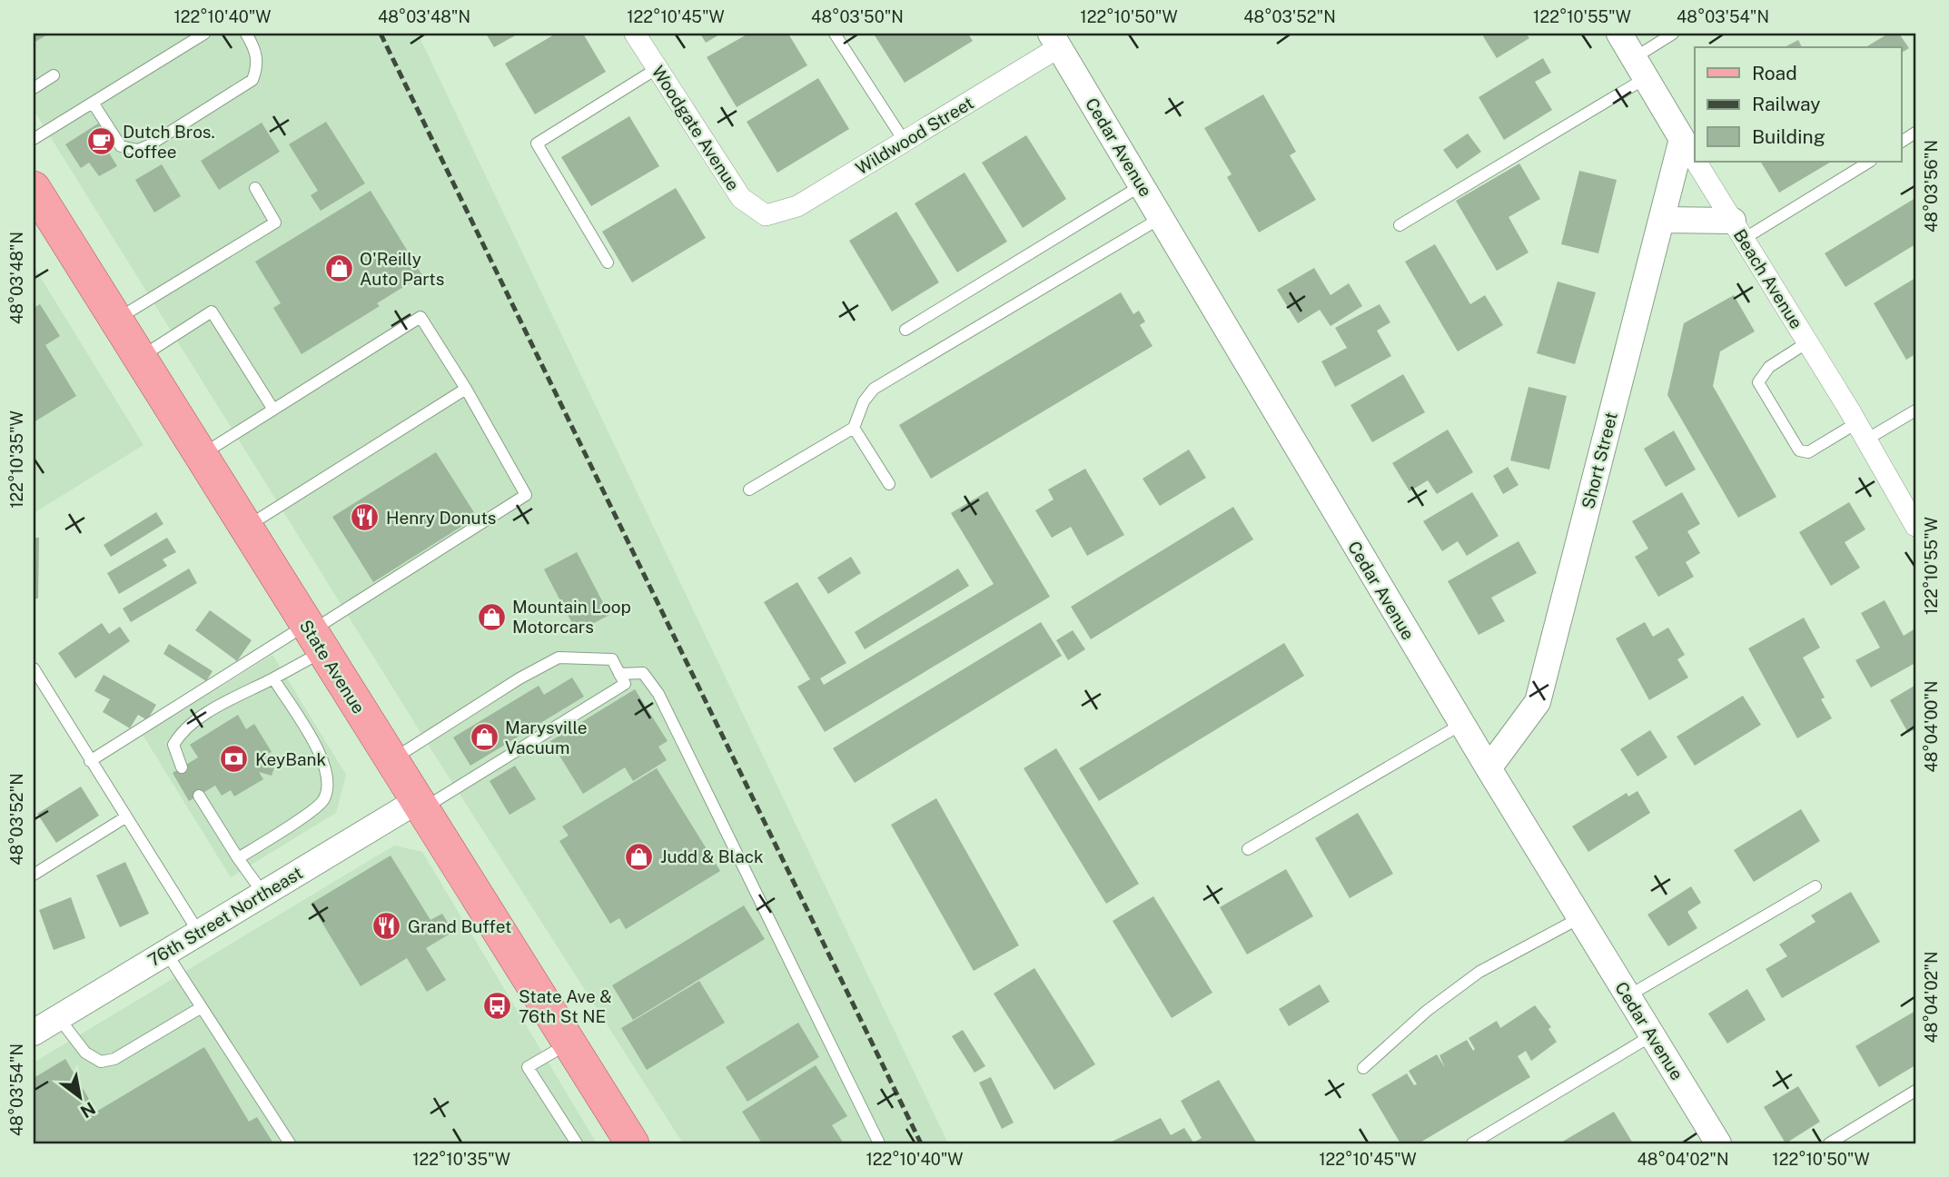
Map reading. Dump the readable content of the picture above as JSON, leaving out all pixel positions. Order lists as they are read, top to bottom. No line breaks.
{"streets":{"main road":["State Avenue"],"street":["Woodgate Avenue","Wildwood Street","Cedar Avenue","Beach Avenue","Short Street","76th Street Northeast"]},"crossings":[["Woodgate Avenue","Wildwood Street"],["Wildwood Street","Cedar Avenue"],["Cedar Avenue","Short Street"],["Beach Avenue","Short Street"],["State Avenue","76th Street Northeast"]],"places":{"cafe":["Dutch Bros. Coffee"],"shop":["O'Reilly Auto Parts","Mountain Loop Motorcars","Marysville Vacuum","Judd & Black"],"restaurant":["Henry Donuts","Grand Buffet"],"bank":["KeyBank"],"bus stop":["State Ave & 76th St NE"]},"legend":["Road","Railway","Building"],"north":"bottom right","coordinates":["122°10'40\"W","48°03'48\"N","122°10'45\"W","48°03'50\"N","122°10'50\"W","48°03'52\"N","122°10'55\"W","48°03'54\"N","48°03'56\"N","122°10'35\"W","48°04'00\"N","48°04'02\"N"]}
